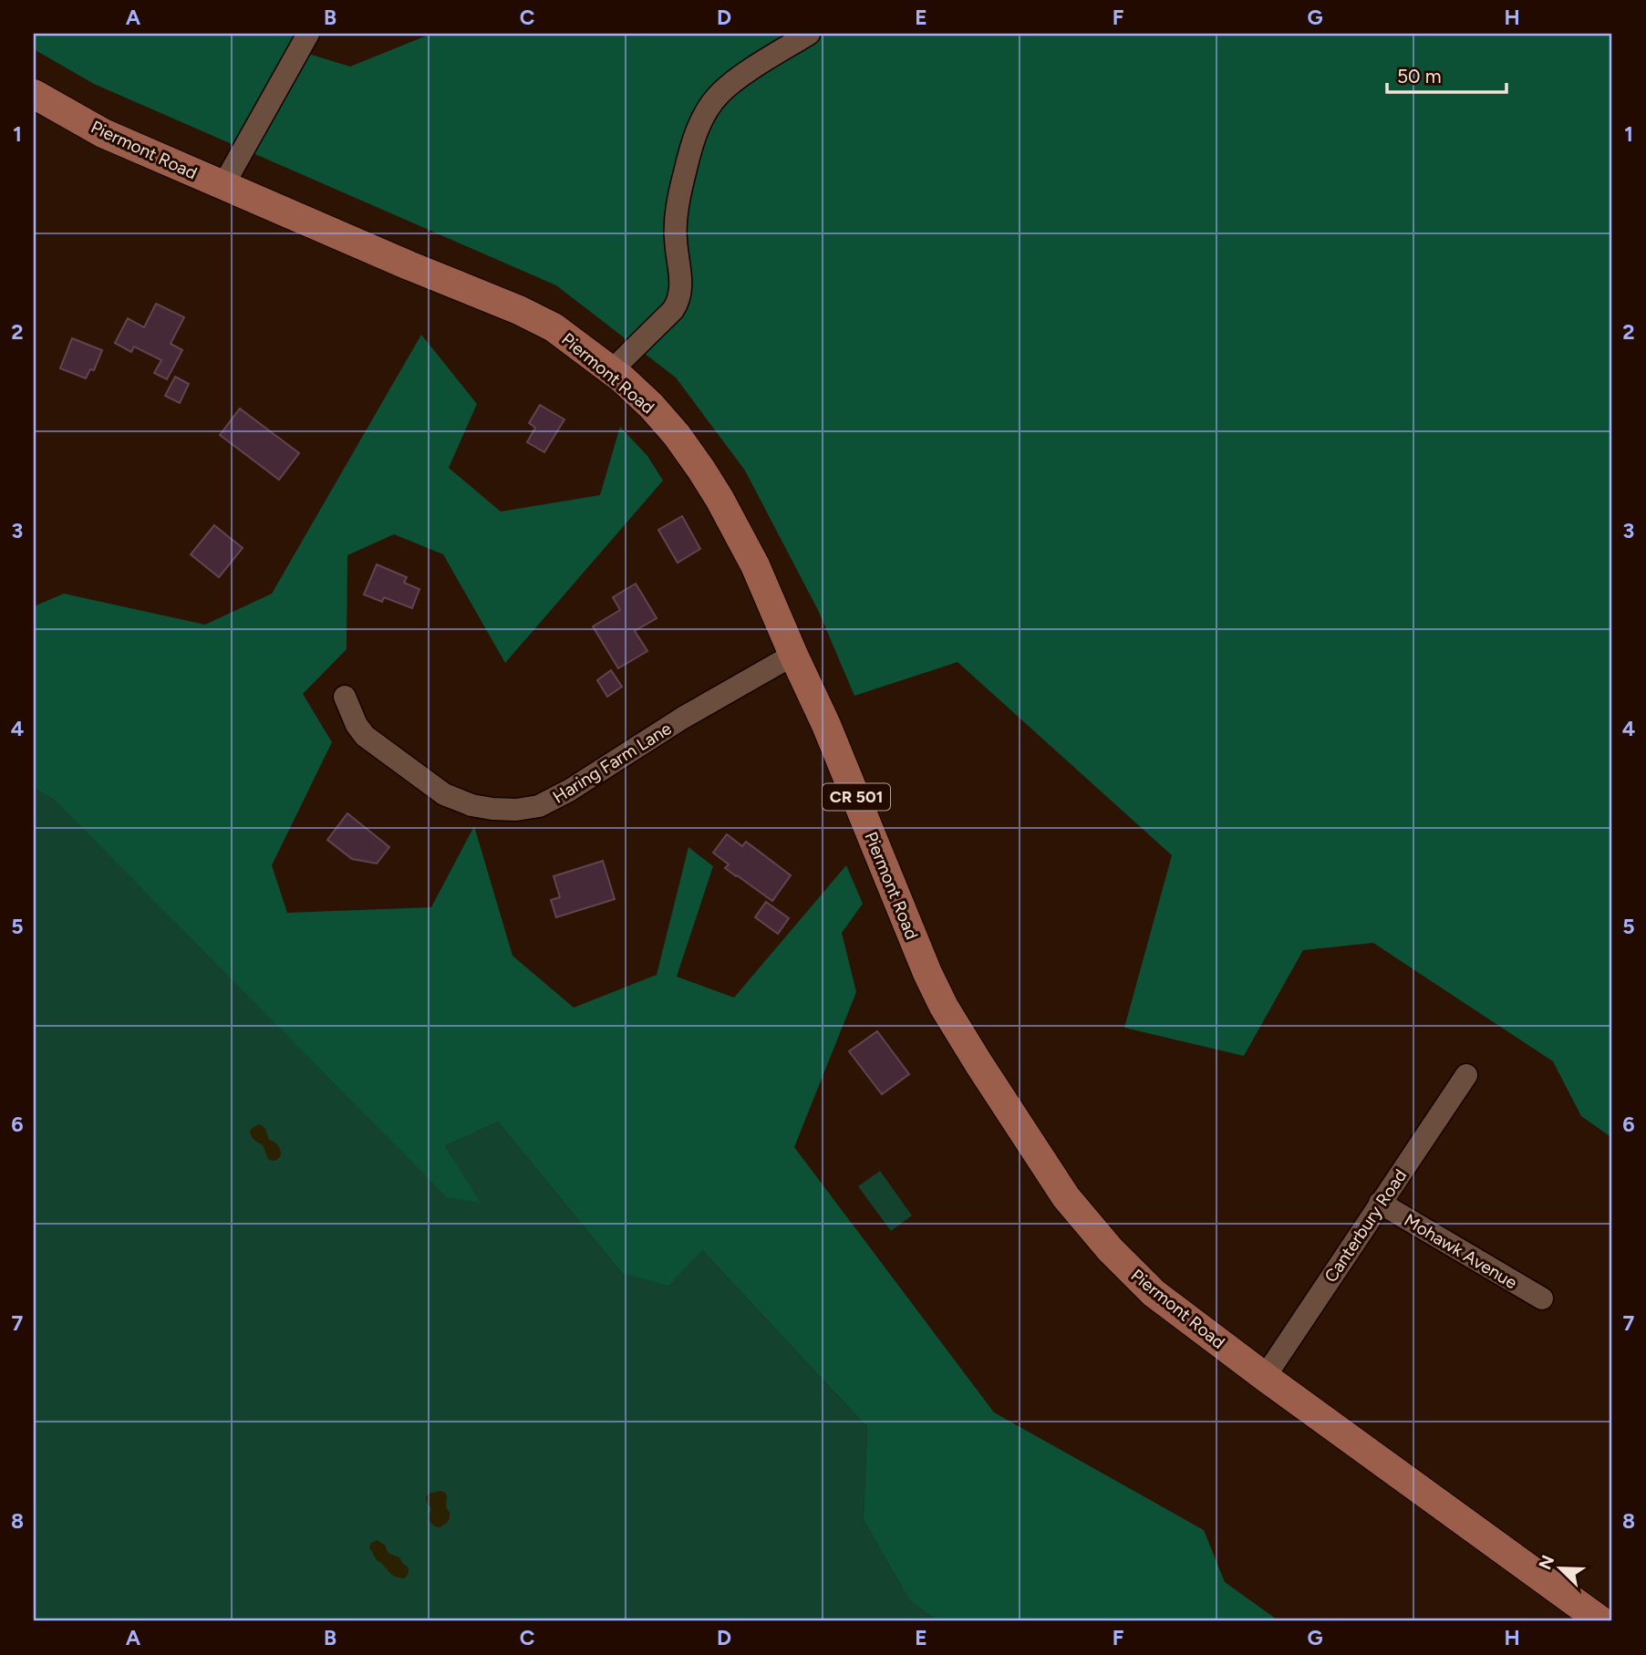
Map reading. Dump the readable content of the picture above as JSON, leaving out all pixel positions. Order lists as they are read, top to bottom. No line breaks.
{"streets":{"main road":["Piermont Road","CR 501"],"street":["Haring Farm Lane","Canterbury Road","Mohawk Avenue"]},"crossings":[["Piermont Road","Haring Farm Lane"],["Piermont Road","Canterbury Road"],["Canterbury Road","Mohawk Avenue"]],"scale_bar":"50 m","north":"top left","grid":{"columns":["A","B","C","D","E","F","G","H"],"rows":["1","2","3","4","5","6","7","8"]}}
